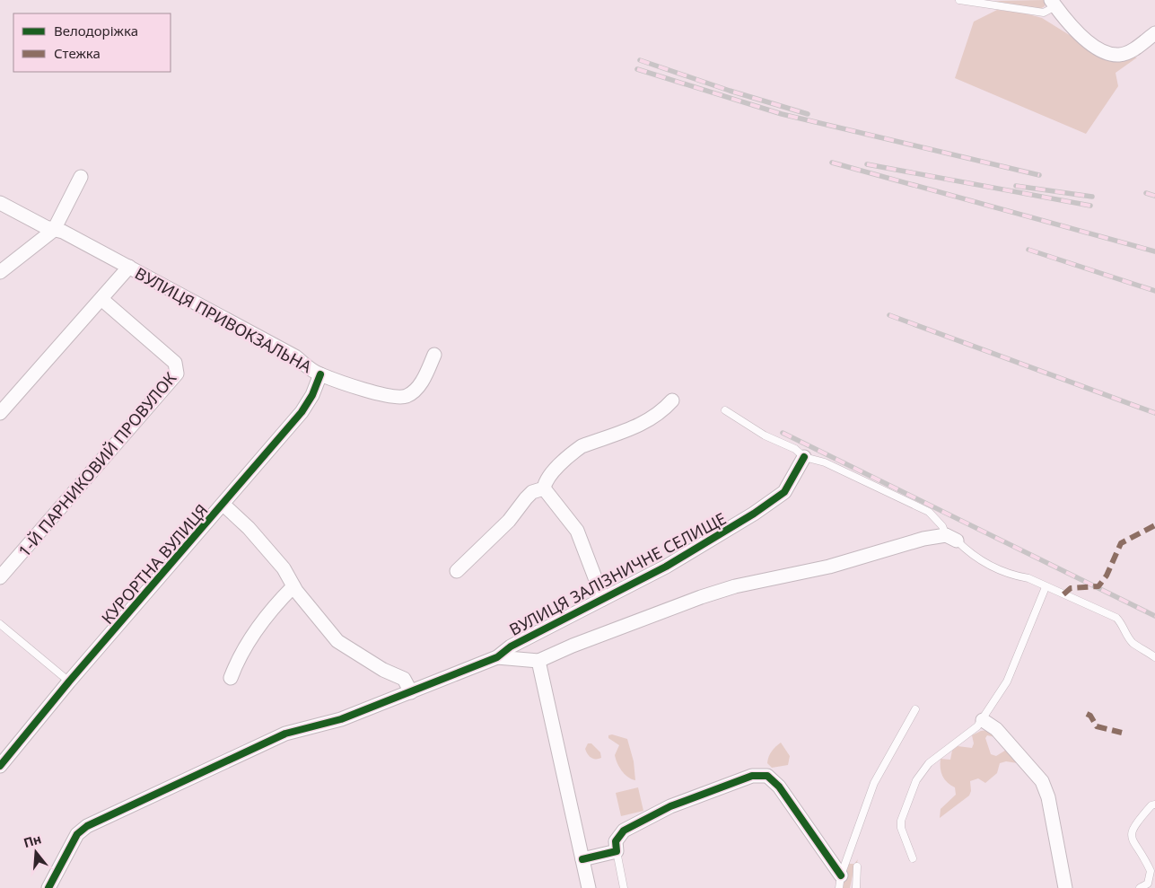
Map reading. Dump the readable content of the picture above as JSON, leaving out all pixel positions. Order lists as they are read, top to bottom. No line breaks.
{"streets":{"street":["ВУЛИЦЯ ПРИВОКЗАЛЬНА","1-Й ПАРНИКОВИЙ ПРОВУЛОК","КУРОРТНА ВУЛИЦЯ","ВУЛИЦЯ ЗАЛІЗНИЧНЕ СЕЛИЩЕ"]},"crossings":[["ВУЛИЦЯ ПРИВОКЗАЛЬНА","КУРОРТНА ВУЛИЦЯ"]],"legend":["Велодоріжка","Стежка"],"north":"top"}
